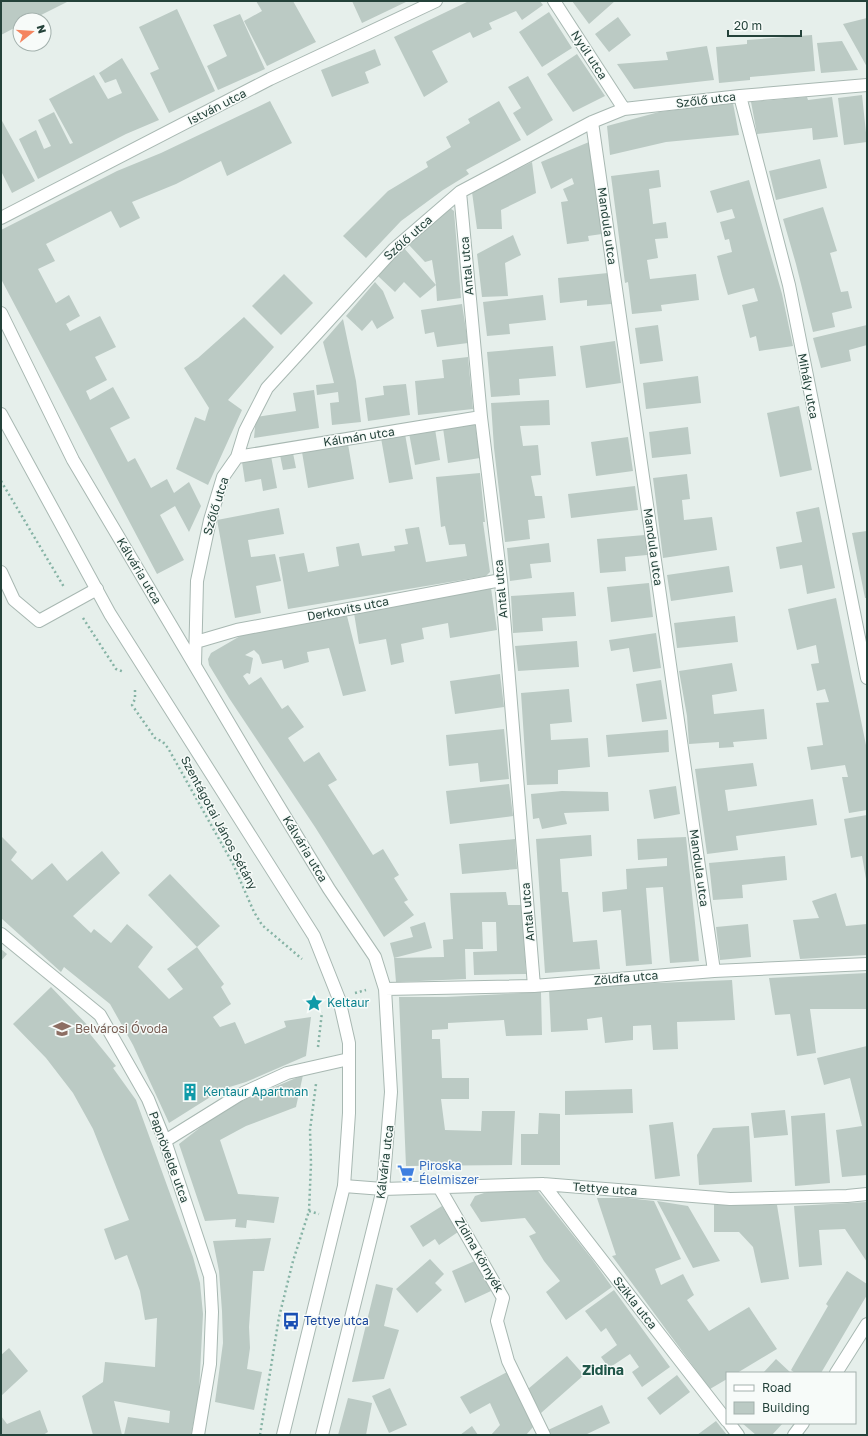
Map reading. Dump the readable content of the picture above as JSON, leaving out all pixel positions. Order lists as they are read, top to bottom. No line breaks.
{"streets":{"street":["Nyúl utca","Szőlő utca","István utca","Mandula utca","Antal utca","Mihály utca","Kálmán utca","Kálvária utca","Derkovits utca","Zöldfa utca","Papnövelde utca","Tettye utca","Zidina környék","Szikla utca"],"path":["Szentágotai János Sétány"]},"crossings":[["Nyúl utca","Szőlő utca"],["Szőlő utca","Mandula utca"],["Szőlő utca","Antal utca"],["Szőlő utca","Mihály utca"],["Szőlő utca","Kálmán utca"],["Szőlő utca","Kálvária utca"],["Szőlő utca","Derkovits utca"],["Mandula utca","Zöldfa utca"],["Antal utca","Kálmán utca"],["Antal utca","Derkovits utca"],["Antal utca","Zöldfa utca"],["Kálvária utca","Zöldfa utca"],["Kálvária utca","Tettye utca"],["Tettye utca","Zidina környék"],["Tettye utca","Szikla utca"]],"districts":["Zidina"],"places":{"place":["Keltaur"],"school or university":["Belvárosi Óvoda"],"building":["Kentaur Apartman"],"supermarket":["Piroska Élelmiszer"],"bus stop":["Tettye utca"]},"legend":["Road","Building"],"scale_bar":"20 m","north":"right"}
